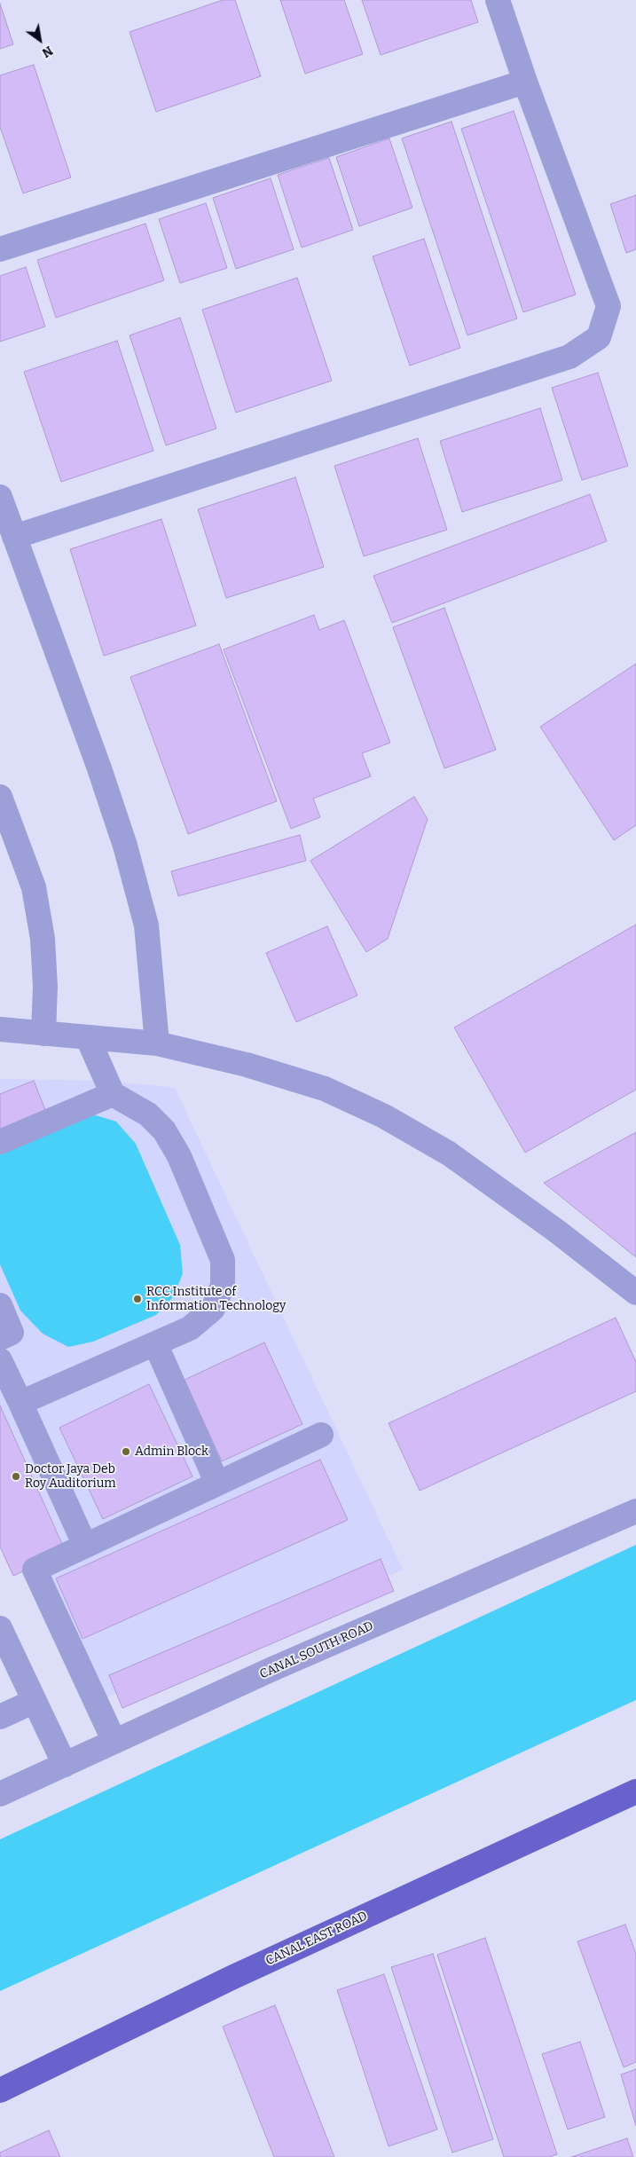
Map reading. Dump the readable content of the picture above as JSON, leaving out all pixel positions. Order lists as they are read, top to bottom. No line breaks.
{"streets":{"main road":["CANAL EAST ROAD"],"street":["CANAL SOUTH ROAD"]},"places":["RCC Institute of Information Technology","Admin Block","Doctor Jaya Deb Roy Auditorium"],"north":"bottom right"}
